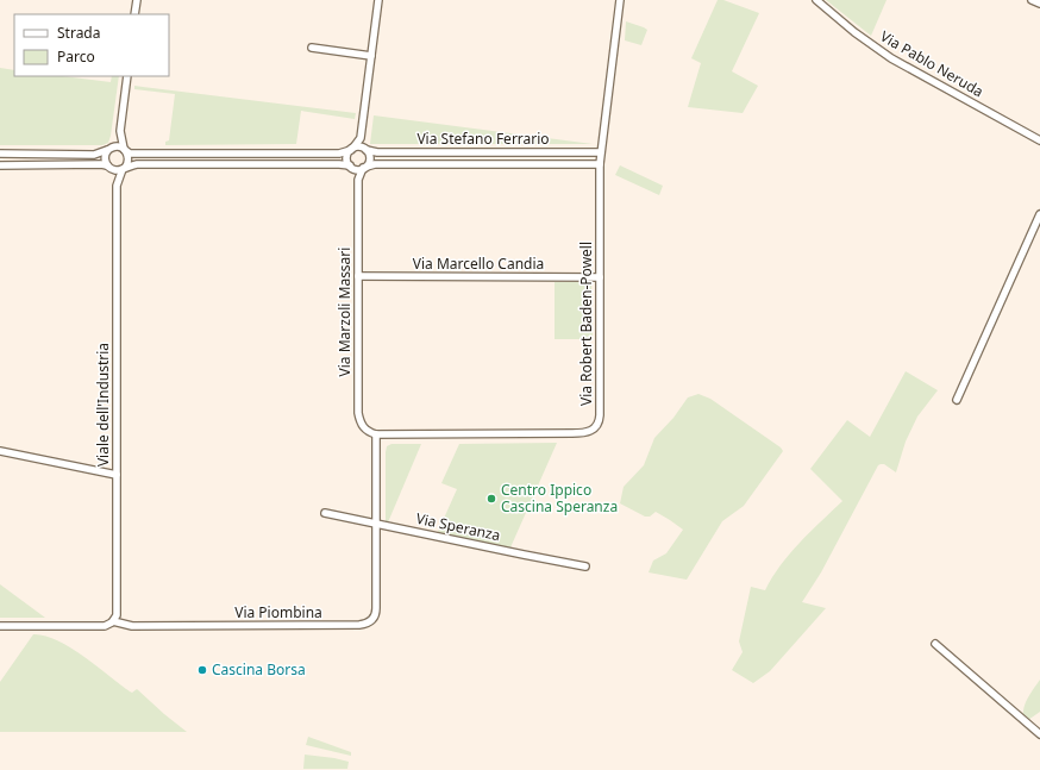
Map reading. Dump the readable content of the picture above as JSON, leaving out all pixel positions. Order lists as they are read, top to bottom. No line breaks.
{"streets":{"street":["Via Pablo Neruda","Via Stefano Ferrario","Via Marcello Candia","Via Marzoli Massari","Via Robert Baden-Powell","Viale dell'Industria","Via Speranza","Via Piombina"]},"crossings":[["Via Stefano Ferrario","Via Marzoli Massari"],["Via Stefano Ferrario","Via Robert Baden-Powell"],["Via Marcello Candia","Via Marzoli Massari"],["Via Marcello Candia","Via Robert Baden-Powell"],["Via Marzoli Massari","Via Robert Baden-Powell"],["Via Marzoli Massari","Via Piombina"],["Via Robert Baden-Powell","Via Piombina"],["Viale dell'Industria","Via Piombina"],["Via Speranza","Via Piombina"]],"places":["Centro Ippico Cascina Speranza","Cascina Borsa"],"legend":["Strada","Parco"]}
